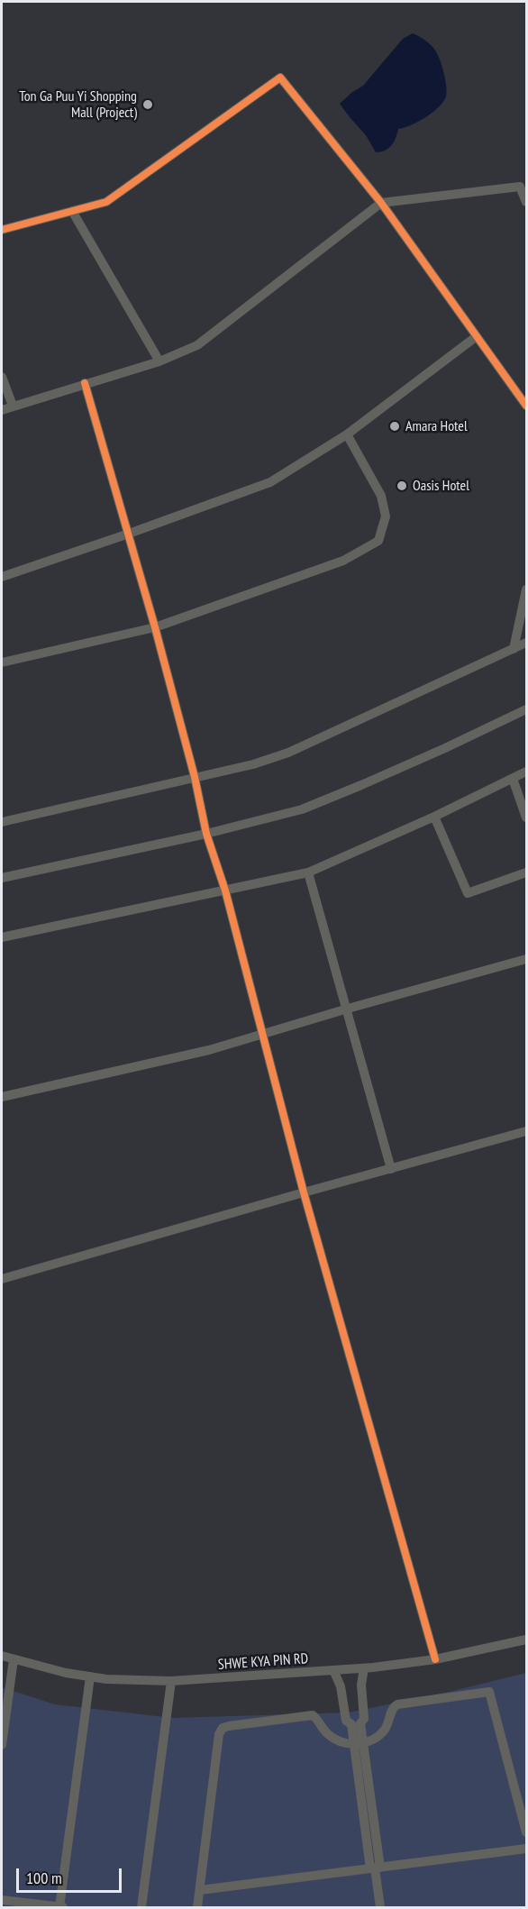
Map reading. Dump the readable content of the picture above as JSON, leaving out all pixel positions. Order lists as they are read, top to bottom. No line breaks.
{"streets":{"street":["SHWE KYA PIN RD"]},"places":["Ton Ga Puu Yi Shopping Mall (Project)","Amara Hotel","Oasis Hotel"],"scale_bar":"100 m"}
